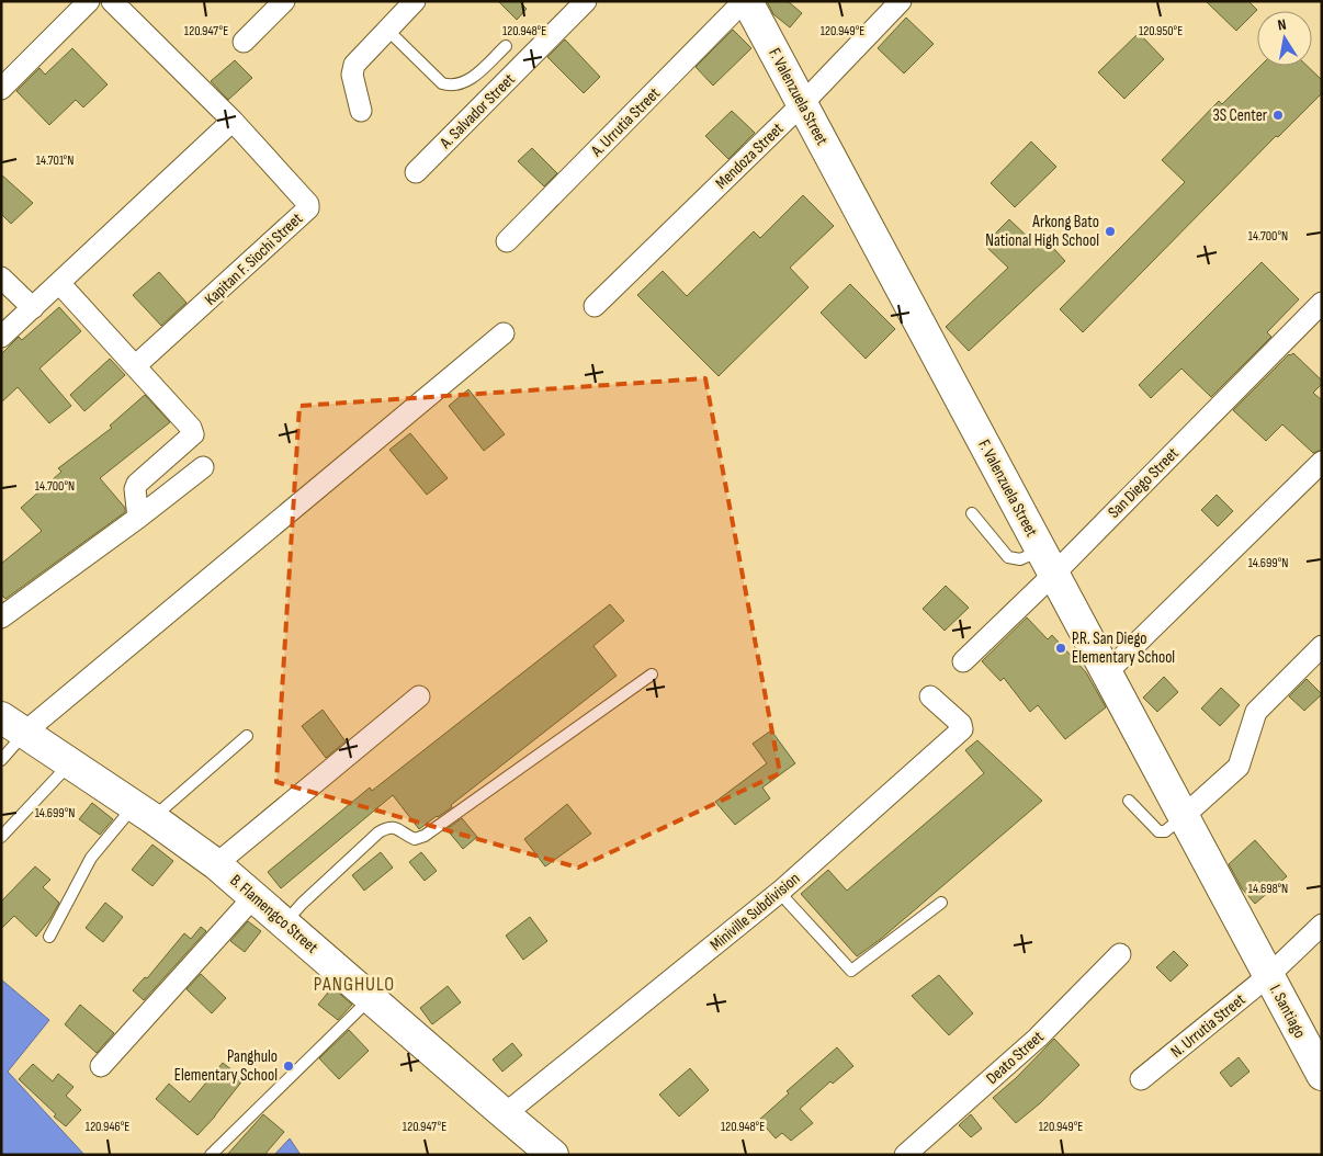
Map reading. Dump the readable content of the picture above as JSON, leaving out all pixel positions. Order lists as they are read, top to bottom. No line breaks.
{"streets":{"street":["F. Valenzuela Street","A. Salvador Street","A. Urrutia Street","Mendoza Street","Kapitan F. Siochi Street","San Diego Street","Miniville Subdivision","B. Flamengco Street","I. Santiago","N. Urrutia Street","Deato Street"]},"crossings":[["F. Valenzuela Street","A. Urrutia Street"],["F. Valenzuela Street","Mendoza Street"],["F. Valenzuela Street","San Diego Street"],["F. Valenzuela Street","I. Santiago"],["F. Valenzuela Street","N. Urrutia Street"],["Miniville Subdivision","B. Flamengco Street"],["I. Santiago","N. Urrutia Street"]],"districts":["PANGHULO"],"places":["3S Center","Arkong Bato National High School","P.R. San Diego Elementary School","Panghulo Elementary School"],"north":"top","coordinates":["120.947°E","120.948°E","120.949°E","120.950°E","14.701°N","14.700°N","14.699°N","14.698°N","120.946°E"]}
